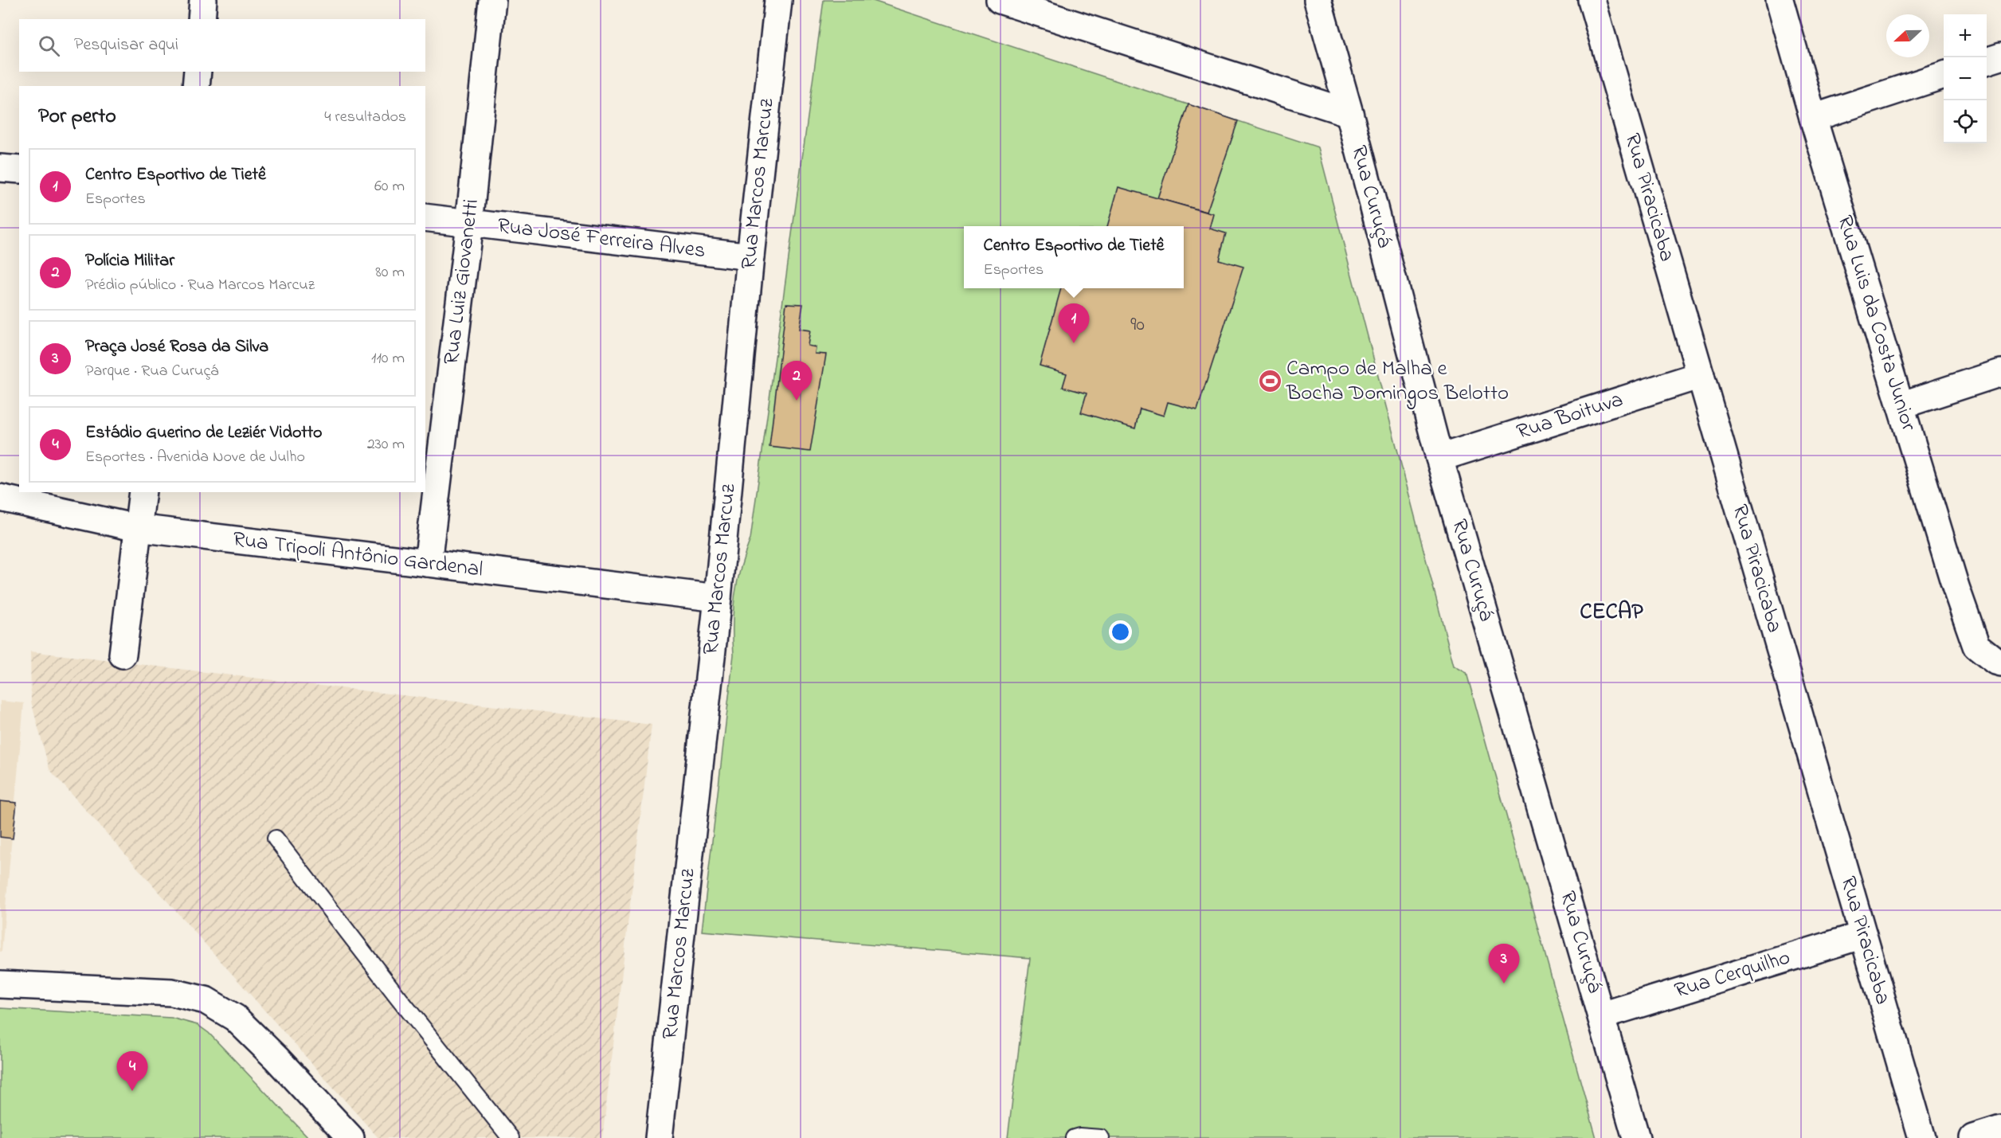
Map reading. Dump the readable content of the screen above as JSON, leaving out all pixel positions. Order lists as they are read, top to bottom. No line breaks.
{"streets":{"street":["Rua Marcos Marcuz","Rua Curuçá","Rua Piracicaba","Rua José Ferreira Alves","Rua Luiz Giovanetti","Rua Luis da Costa Junior","Rua Boituva","Rua Tripoli Antônio Gardenal","Rua Cerquilho"]},"crossings":[["Rua Marcos Marcuz","Rua José Ferreira Alves"],["Rua Marcos Marcuz","Rua Tripoli Antônio Gardenal"],["Rua Curuçá","Rua Boituva"],["Rua Curuçá","Rua Cerquilho"],["Rua Piracicaba","Rua Boituva"],["Rua Piracicaba","Rua Cerquilho"],["Rua José Ferreira Alves","Rua Luiz Giovanetti"],["Rua Luiz Giovanetti","Rua Tripoli Antônio Gardenal"]],"districts":["CECAP"],"places":{"sports":["Campo de Malha e Bocha Domingos Belotto"]},"house_numbers":["90"],"north":"left","page":{"map_buttons":["+","−"],"search":"Pesquisar aqui","heading":["Por perto","4 resultados"],"list":[{"mark":"1","name":"Centro Esportivo de Tietê","note":"Esportes","value":"60 m"},{"mark":"2","name":"Polícia Militar","note":"Prédio público · Rua Marcos Marcuz","value":"80 m"},{"mark":"3","name":"Praça José Rosa da Silva","note":"Parque · Rua Curuçá","value":"110 m"},{"mark":"4","name":"Estádio Guerino de Leziér Vidotto","note":"Esportes · Avenida Nove de Julho","value":"230 m"}],"popup":["Centro Esportivo de Tietê","Esportes"],"pins":["1","2","3","4"]}}
